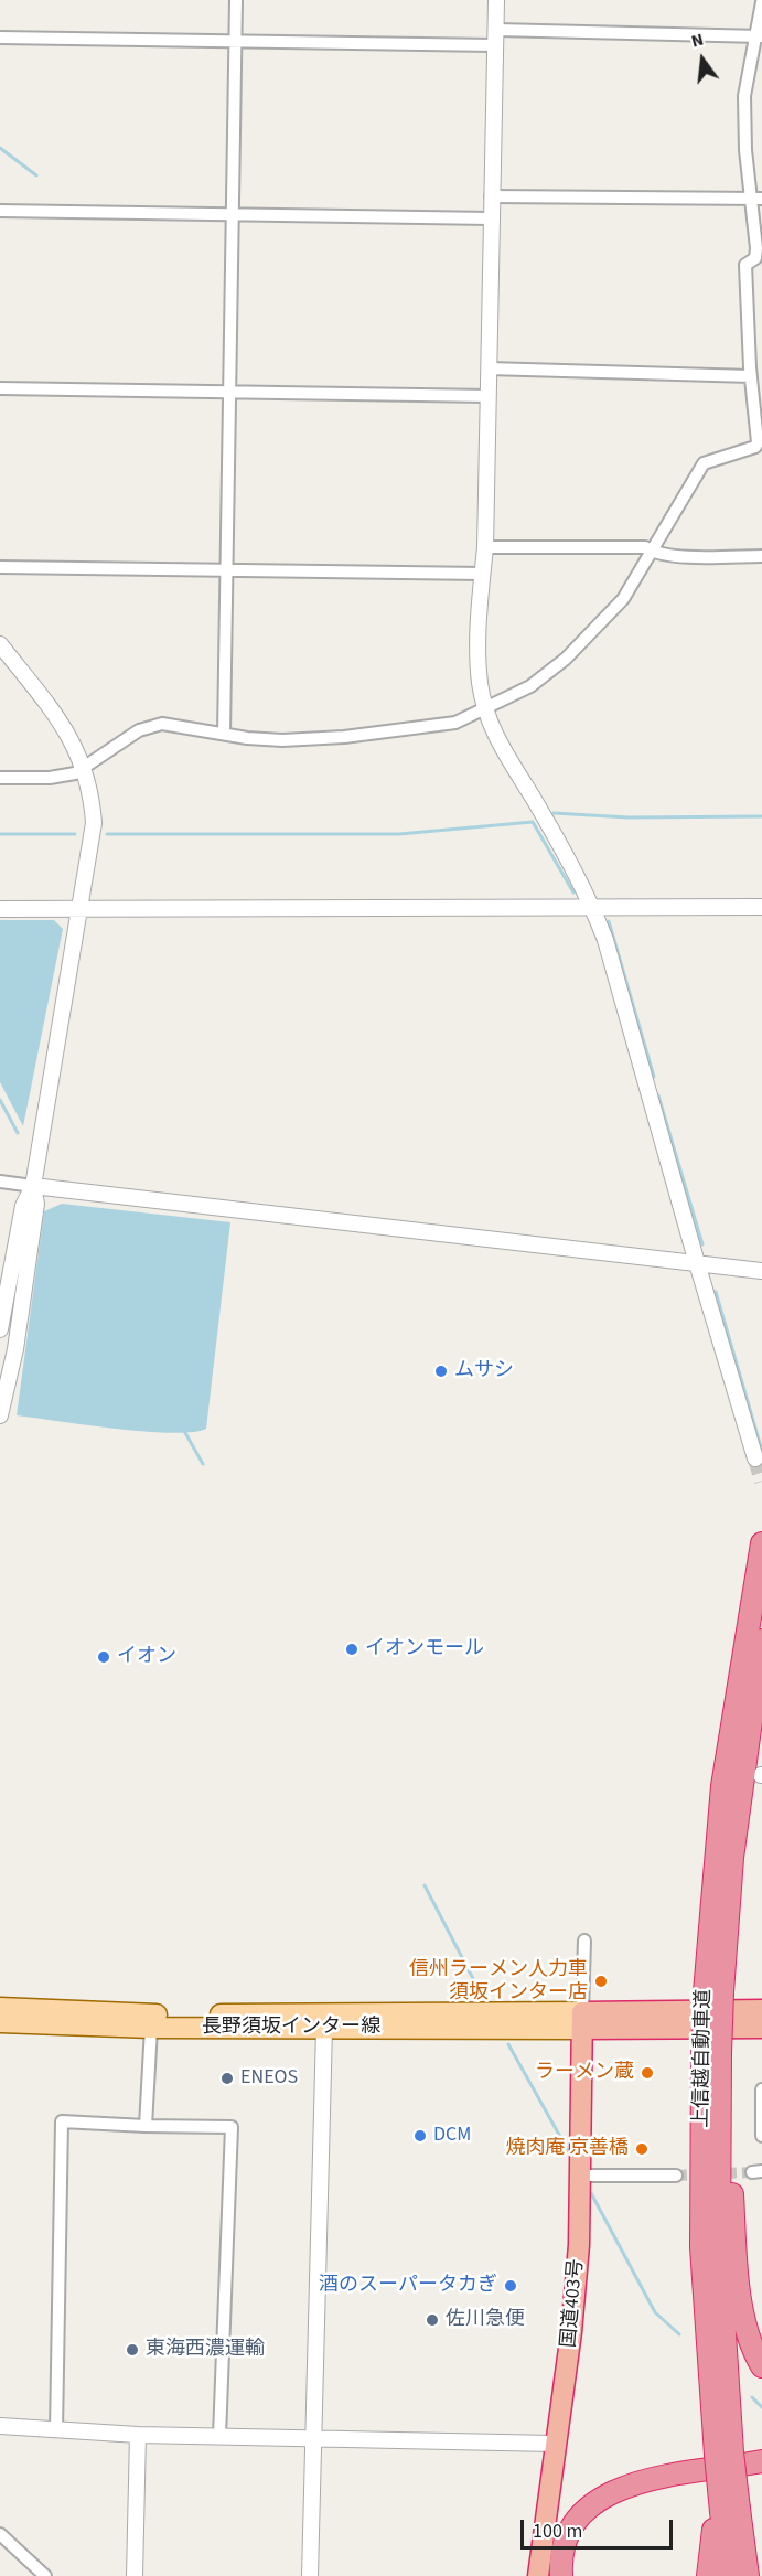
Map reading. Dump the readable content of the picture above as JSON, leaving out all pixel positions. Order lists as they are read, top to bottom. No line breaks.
{"streets":{"highway":["上信越自動車道","国道403号"],"main road":["長野須坂インター線"]},"crossings":[["長野須坂インター線","国道403号"]],"places":["ムサシ","イオンモール","イオン","信州ラーメン人力車 須坂インター店","ラーメン蔵","ENEOS","DCM","焼肉庵 京善橋","酒のスーパータカぎ","佐川急便","東海西濃運輸"],"scale_bar":"100 m","north":"top"}
